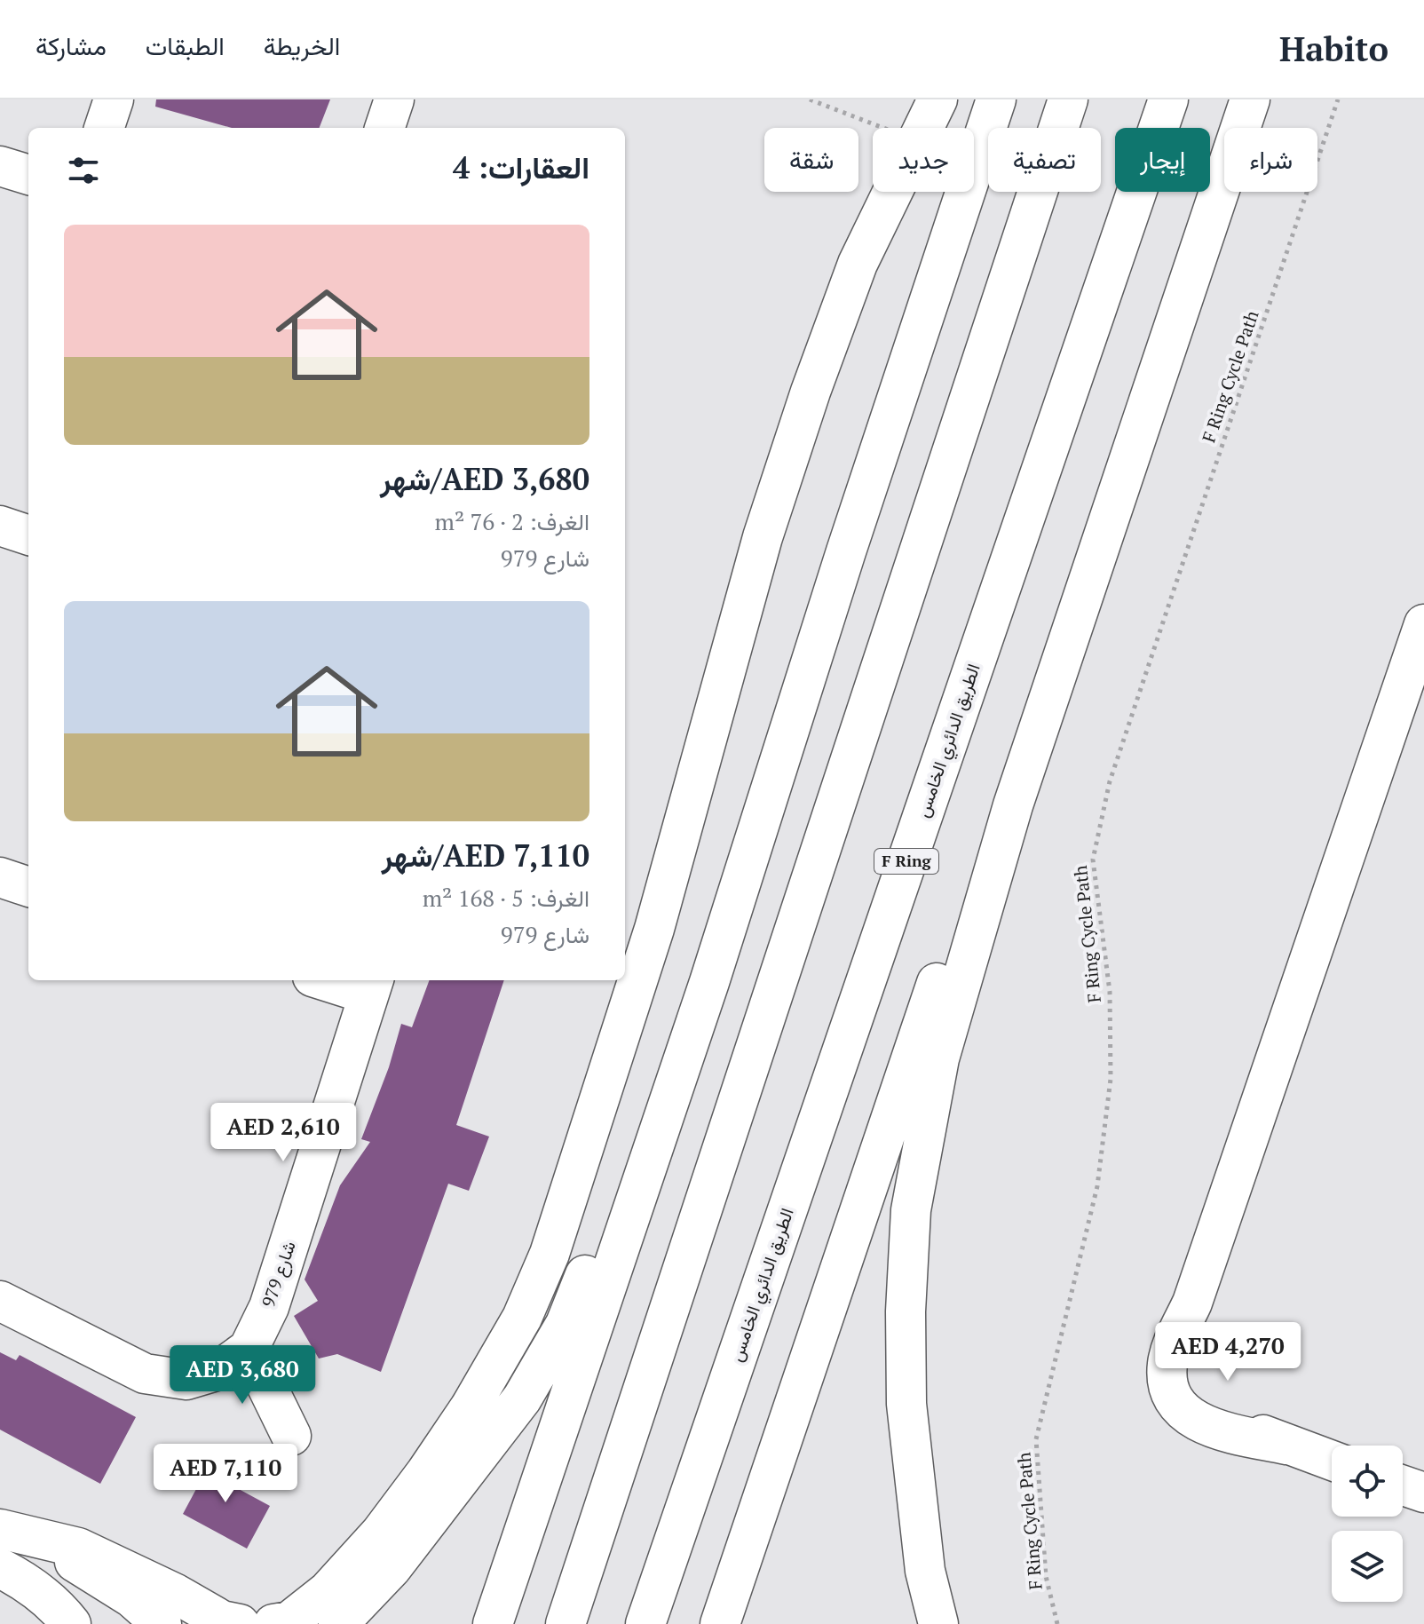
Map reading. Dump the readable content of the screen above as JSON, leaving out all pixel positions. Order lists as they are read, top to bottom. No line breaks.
{"streets":{"main road":["الطريق الدائري الخامس","F Ring","شارع 979"],"path":["F Ring Cycle Path"]},"page":{"header":"Habito","nav":["الخريطة","الطبقات","مشاركة"],"chip":["شراء","إيجار","تصفية","جديد","شقة"],"heading":"العقارات: 4","list":[{"name":"AED 3,680/شهر","note":"الغرف: 2 · 76 m² · شارع 979"},{"name":"AED 7,110/شهر","note":"الغرف: 5 · 168 m² · شارع 979"}],"price":["AED 2,610","AED 4,270","AED 3,680","AED 7,110"]}}
